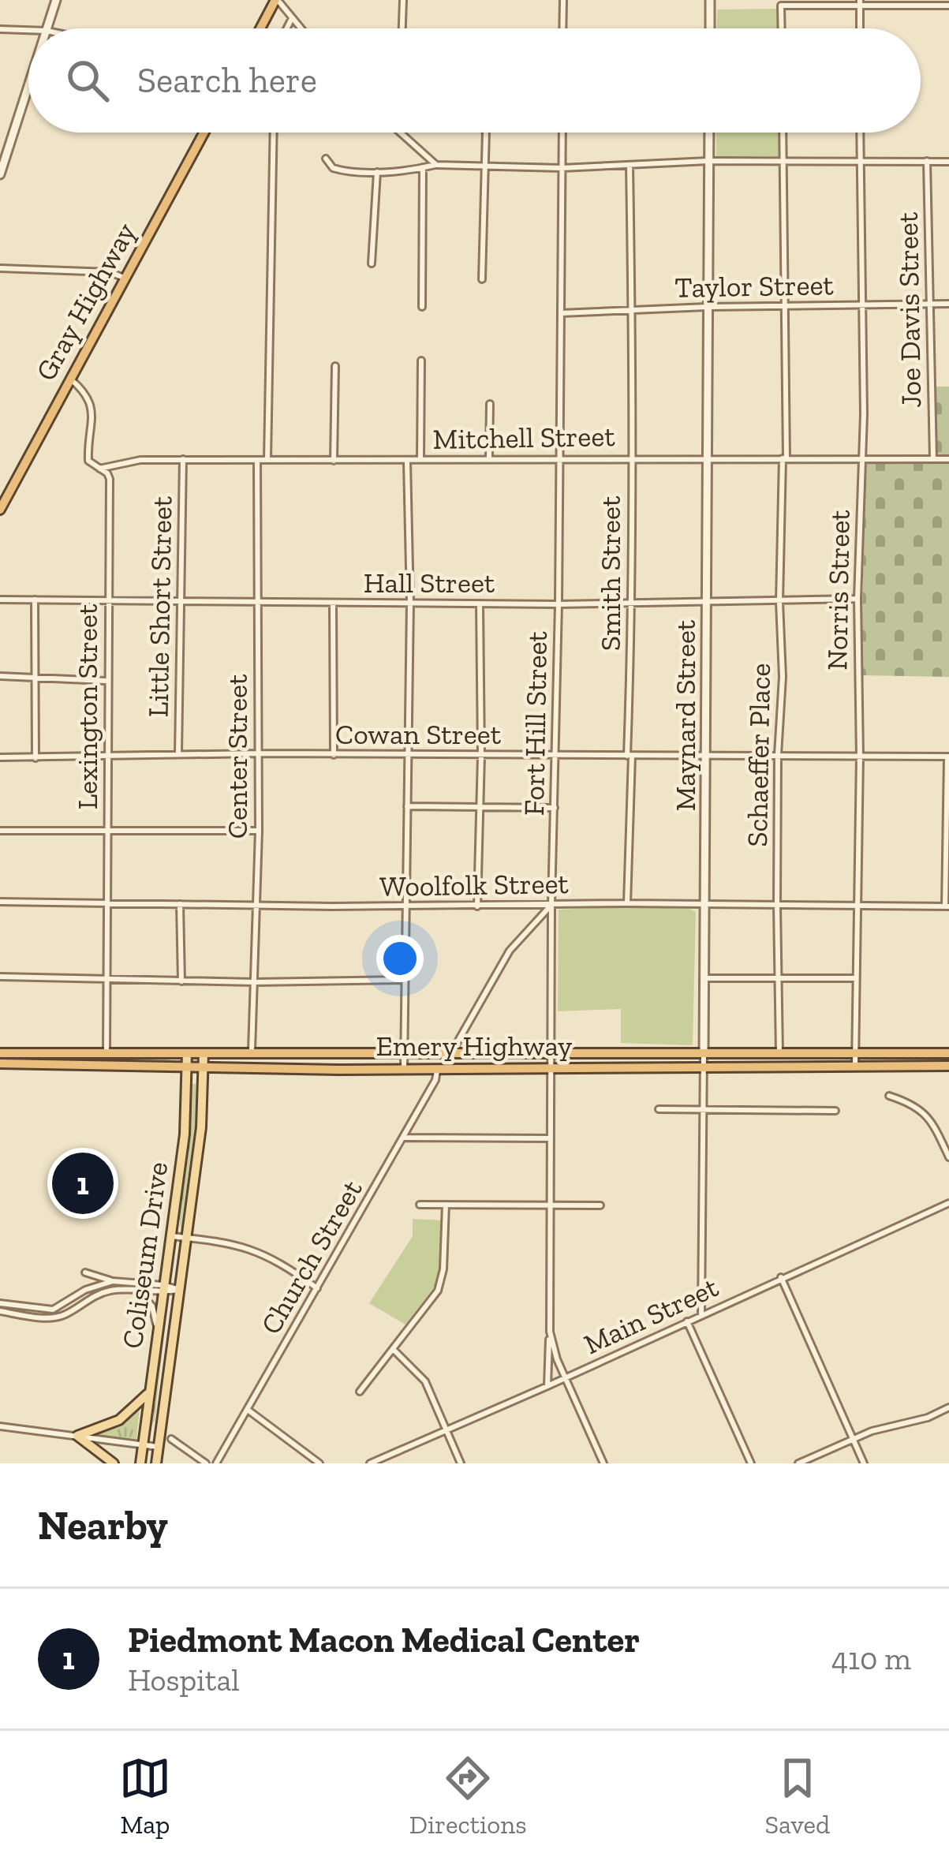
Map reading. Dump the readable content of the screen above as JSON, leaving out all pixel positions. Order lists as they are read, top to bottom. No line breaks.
{"streets":{"highway":["Gray Highway","Emery Highway"],"main road":["Coliseum Drive"],"street":["Taylor Street","Joe Davis Street","Mitchell Street","Smith Street","Hall Street","Norris Street","Little Short Street","Lexington Street","Maynard Street","Fort Hill Street","Cowan Street","Schaeffer Place","Center Street","Woolfolk Street","Church Street","Main Street"]},"crossings":[["Taylor Street","Joe Davis Street"],["Taylor Street","Smith Street"],["Taylor Street","Norris Street"],["Taylor Street","Maynard Street"],["Taylor Street","Fort Hill Street"],["Taylor Street","Schaeffer Place"],["Gray Highway","Lexington Street"],["Joe Davis Street","Mitchell Street"],["Mitchell Street","Smith Street"],["Mitchell Street","Norris Street"],["Mitchell Street","Little Short Street"],["Mitchell Street","Lexington Street"],["Mitchell Street","Maynard Street"],["Mitchell Street","Fort Hill Street"],["Mitchell Street","Schaeffer Place"],["Mitchell Street","Center Street"],["Smith Street","Hall Street"],["Smith Street","Cowan Street"],["Smith Street","Woolfolk Street"],["Hall Street","Norris Street"],["Hall Street","Little Short Street"],["Hall Street","Lexington Street"],["Hall Street","Maynard Street"],["Hall Street","Fort Hill Street"],["Hall Street","Schaeffer Place"],["Hall Street","Center Street"],["Norris Street","Cowan Street"],["Norris Street","Woolfolk Street"],["Norris Street","Emery Highway"],["Little Short Street","Cowan Street"],["Lexington Street","Cowan Street"],["Lexington Street","Woolfolk Street"],["Lexington Street","Emery Highway"],["Maynard Street","Cowan Street"],["Maynard Street","Woolfolk Street"],["Maynard Street","Emery Highway"],["Maynard Street","Main Street"],["Fort Hill Street","Cowan Street"],["Fort Hill Street","Woolfolk Street"],["Fort Hill Street","Emery Highway"],["Fort Hill Street","Main Street"],["Cowan Street","Schaeffer Place"],["Cowan Street","Center Street"],["Schaeffer Place","Woolfolk Street"],["Schaeffer Place","Emery Highway"],["Center Street","Woolfolk Street"],["Center Street","Emery Highway"],["Emery Highway","Coliseum Drive"],["Emery Highway","Church Street"]],"page":{"search":"Search here","pins":"1","heading":"Nearby","list":[{"mark":"1","name":"Piedmont Macon Medical Center","note":"Hospital","value":"410 m"}],"nav":["Map","Directions","Saved"]}}
